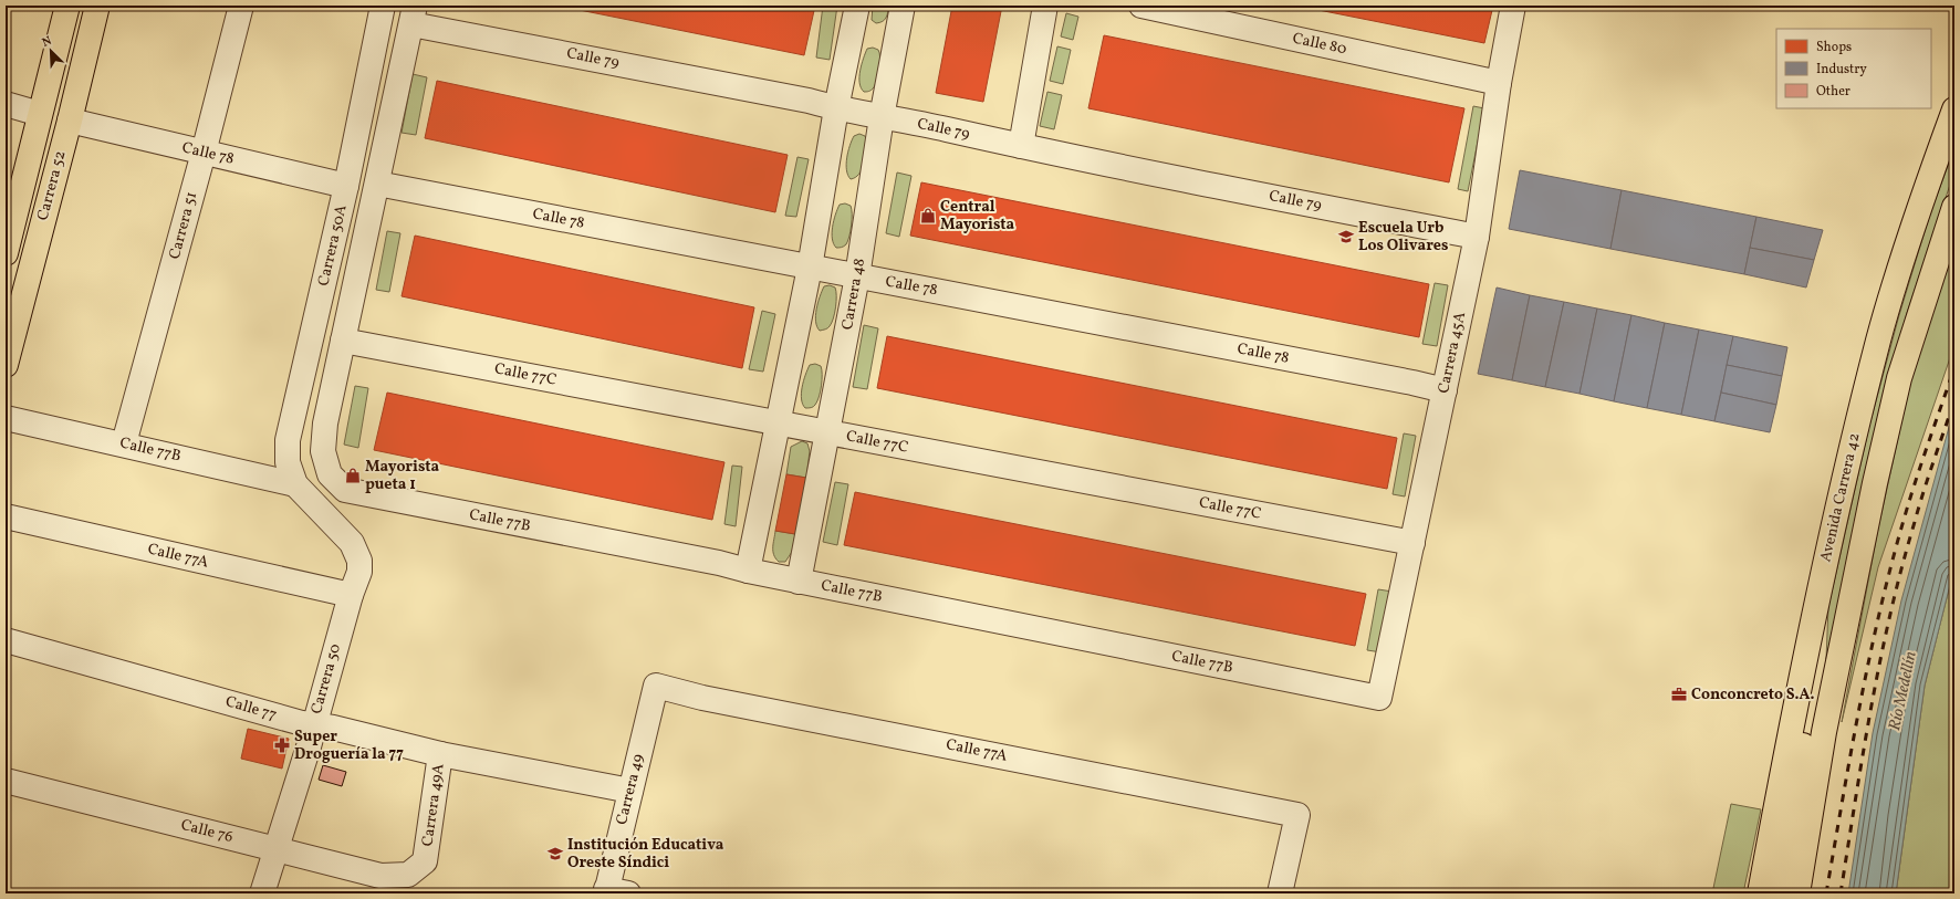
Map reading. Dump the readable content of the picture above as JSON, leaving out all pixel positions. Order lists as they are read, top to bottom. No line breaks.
{"streets":{"main road":["Carrera 52","Avenida Carrera 42"],"street":["Calle 80","Calle 79","Calle 78","Carrera 51","Carrera 50A","Carrera 48","Carrera 45A","Calle 77C","Calle 77B","Calle 77A","Carrera 50","Calle 77","Carrera 49","Carrera 49A","Calle 76"]},"crossings":[["Calle 80","Carrera 45A"],["Calle 79","Carrera 48"],["Calle 79","Carrera 45A"],["Calle 78","Carrera 52"],["Calle 78","Carrera 51"],["Calle 78","Carrera 50A"],["Calle 78","Carrera 48"],["Calle 78","Carrera 45A"],["Carrera 51","Calle 77B"],["Carrera 50A","Calle 77B"],["Carrera 50A","Carrera 50"],["Carrera 48","Calle 77C"],["Carrera 48","Calle 77B"],["Carrera 45A","Calle 77C"],["Carrera 45A","Calle 77B"],["Calle 77C","Calle 77B"],["Calle 77B","Carrera 50"],["Calle 77A","Carrera 50"],["Calle 77A","Carrera 49"],["Carrera 50","Calle 77"],["Carrera 50","Calle 76"],["Calle 77","Carrera 49"],["Calle 77","Carrera 49A"],["Carrera 49A","Calle 76"]],"water":["Río Medellín"],"places":{"shop":["Central Mayorista","Mayorista pueta 1"],"school or university":["Escuela Urb Los Olivares","Institución Educativa Oreste Síndici"],"office":["Conconcreto S.A."],"pharmacy":["Super Droguería la 77"]},"legend":["Shops","Industry","Other"],"north":"top left"}
